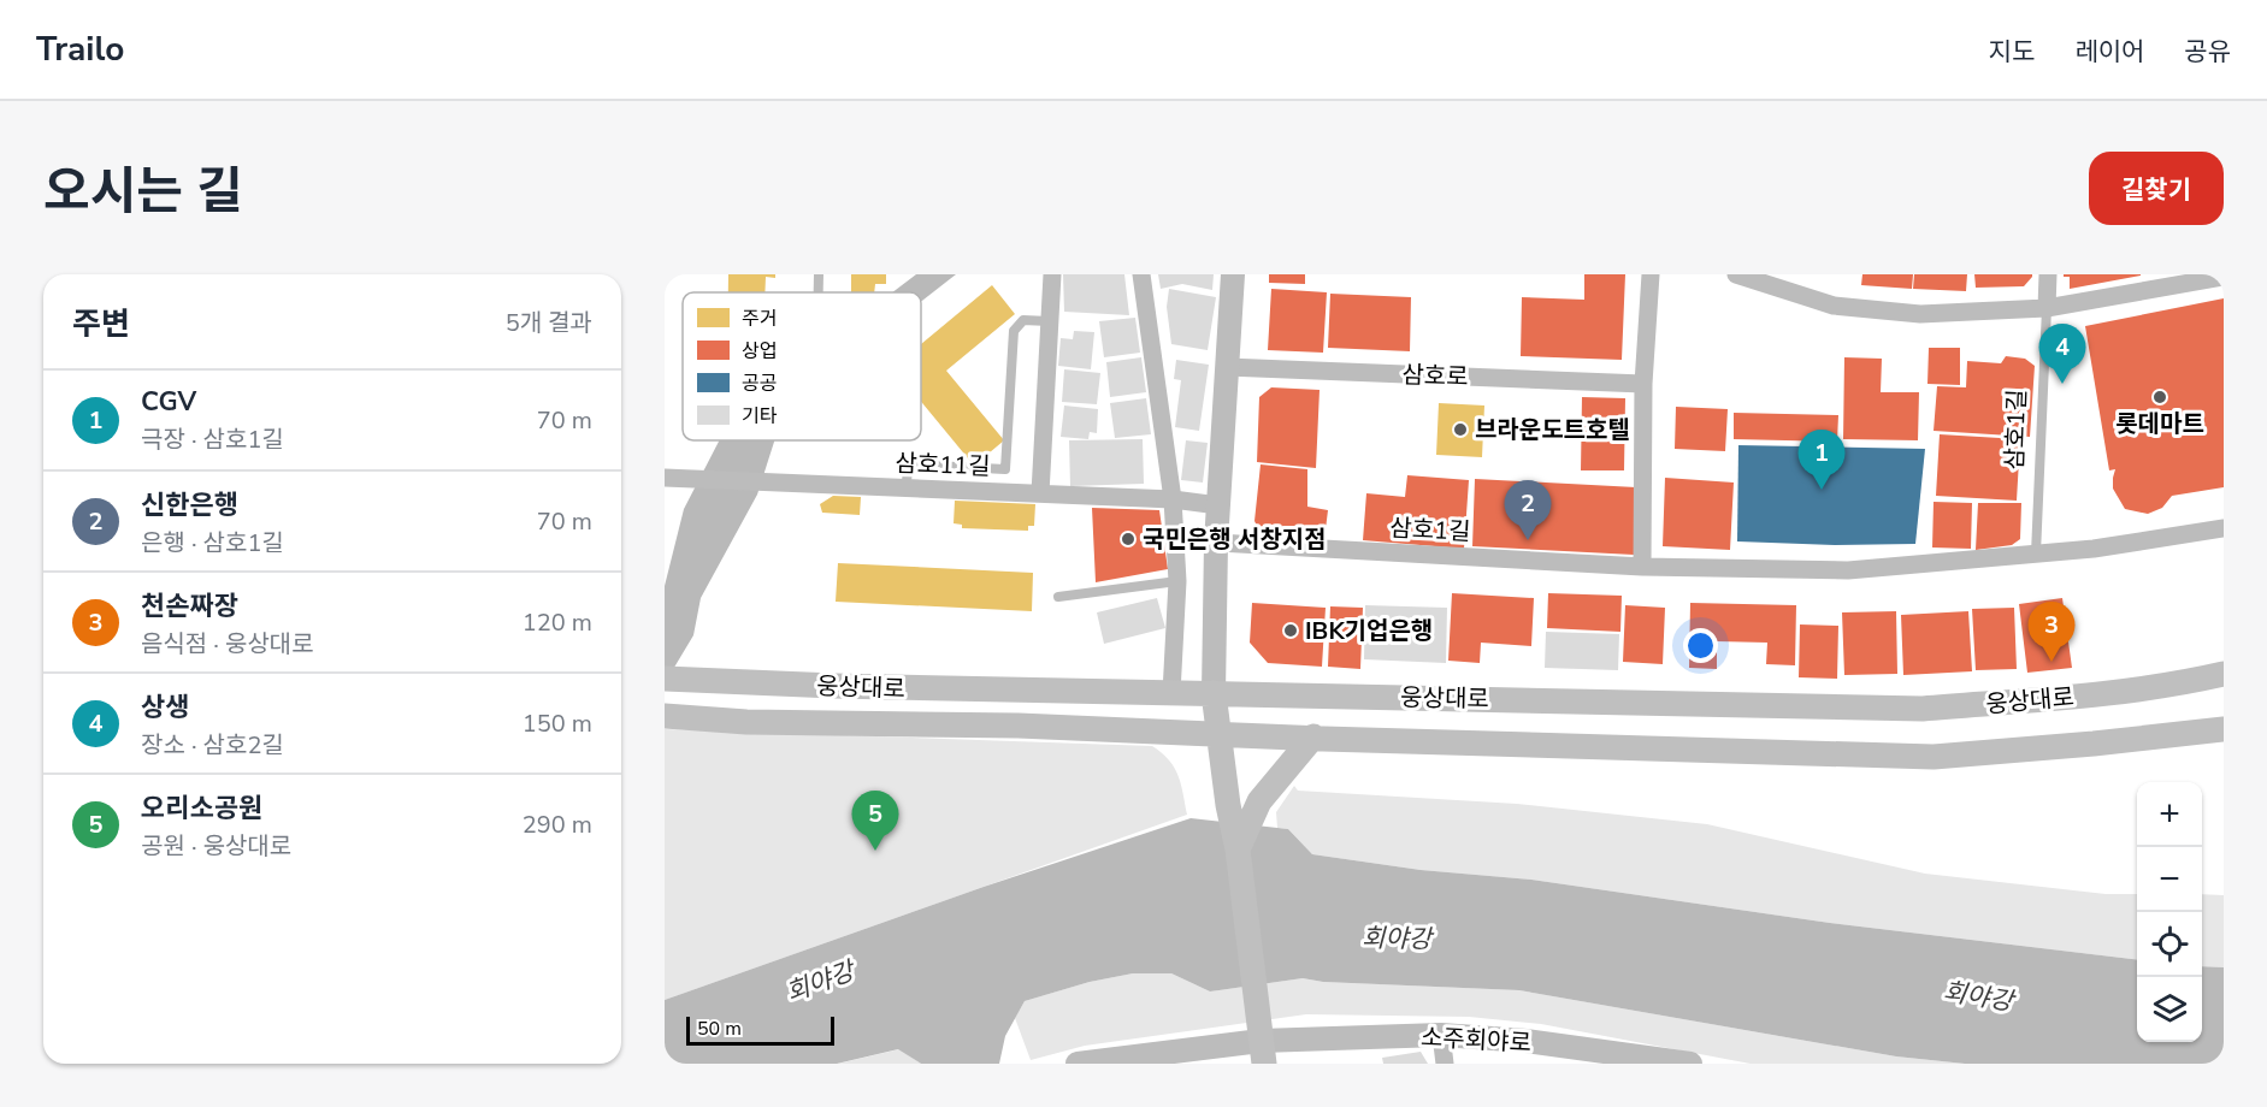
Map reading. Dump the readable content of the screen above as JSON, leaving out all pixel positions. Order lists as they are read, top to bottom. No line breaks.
{"streets":{"main road":["웅상대로"],"street":["삼호로","삼호1길","삼호11길","소주회야로"]},"water":["회야강"],"places":["롯데마트","브라운도트호텔","국민은행 서창지점","IBK기업은행"],"legend":["주거","상업","공공","기타"],"scale_bar":"50 m","page":{"header":"Trailo","nav":["지도","레이어","공유"],"title":"오시는 길","buttons":"길찾기","heading":["주변","5개 결과"],"pins":["4","1","2","3","5"],"list":[{"mark":"1","name":"CGV","note":"극장 · 삼호1길","value":"70 m"},{"mark":"2","name":"신한은행","note":"은행 · 삼호1길","value":"70 m"},{"mark":"3","name":"천손짜장","note":"음식점 · 웅상대로","value":"120 m"},{"mark":"4","name":"상생","note":"장소 · 삼호2길","value":"150 m"},{"mark":"5","name":"오리소공원","note":"공원 · 웅상대로","value":"290 m"}],"map_buttons":["+","−"],"scale":"50 m"}}
